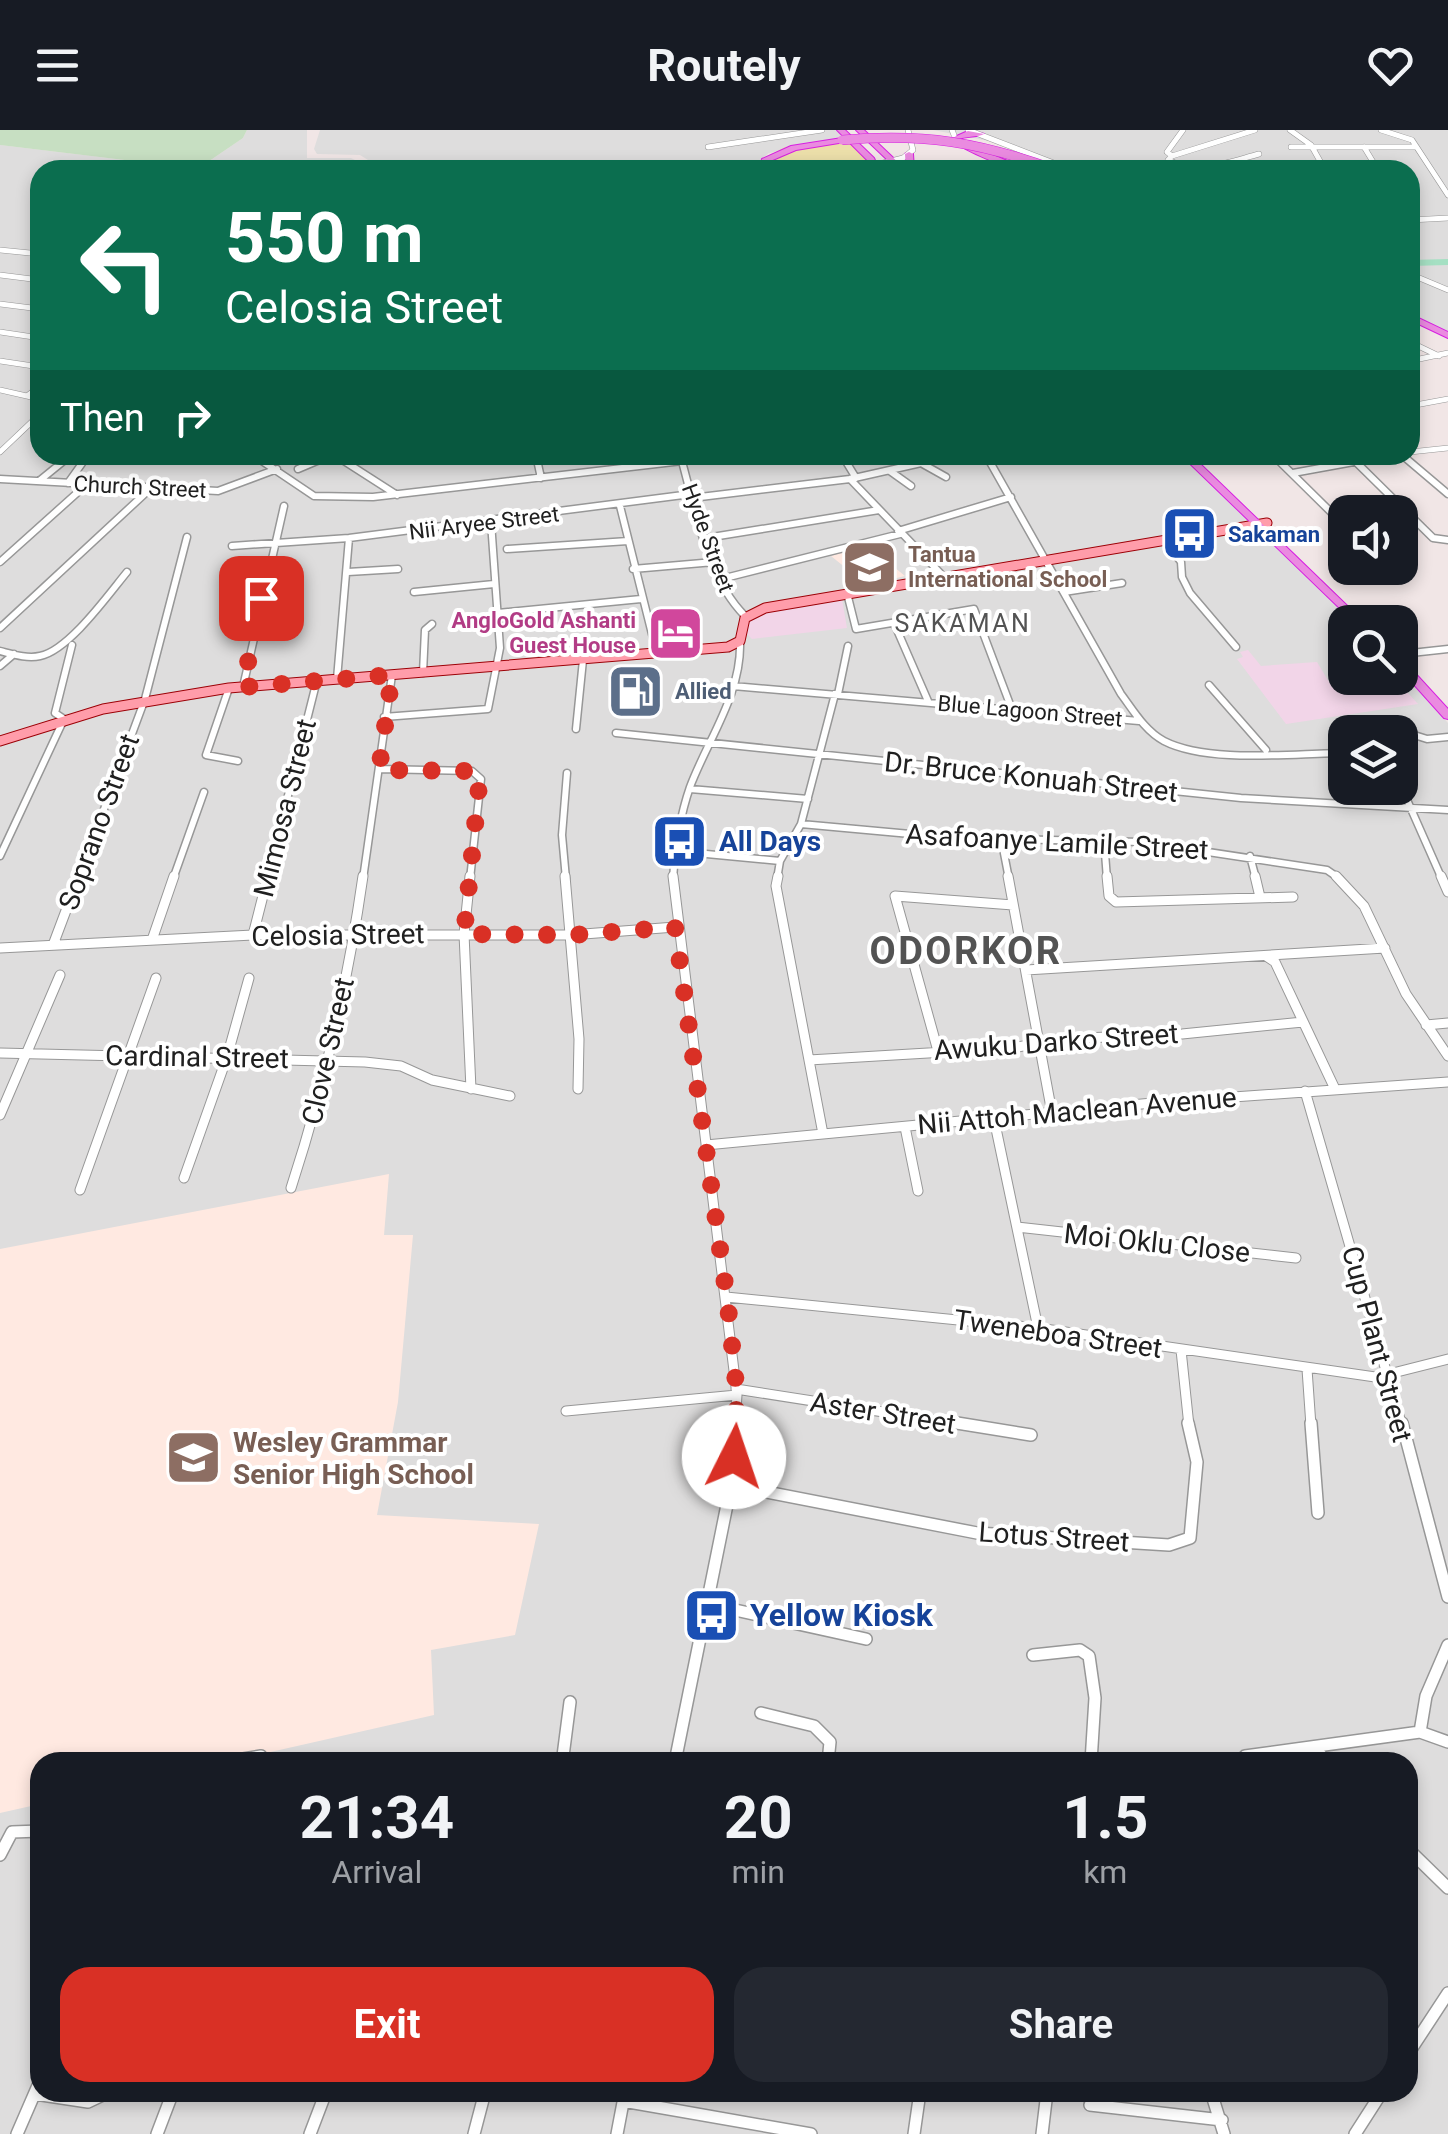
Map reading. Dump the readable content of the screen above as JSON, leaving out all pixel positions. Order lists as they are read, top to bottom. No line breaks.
{"streets":{"street":["Church Street","Nii Aryee Street","Hyde Street","Blue Lagoon Street","Dr. Bruce Konuah Street","Mimosa Street","Soprano Street","Asafoanye Lamile Street","Celosia Street","Awuku Darko Street","Clove Street","Cardinal Street","Nii Attoh Maclean Avenue","Moi Oklu Close","Tweneboa Street","Cup Plant Street","Aster Street","Lotus Street"]},"crossings":[["Nii Aryee Street","Hyde Street"],["Mimosa Street","Celosia Street"],["Soprano Street","Celosia Street"],["Celosia Street","Clove Street"],["Clove Street","Cardinal Street"],["Nii Attoh Maclean Avenue","Cup Plant Street"],["Tweneboa Street","Cup Plant Street"],["Tweneboa Street","Lotus Street"]],"districts":["SAKAMAN","ODORKOR"],"places":{"bus stop":["Sakaman","All Days","Yellow Kiosk"],"school or university":["Tantua International School","Wesley Grammar Senior High School"],"hotel":["AngloGold Ashanti Guest House"],"fuel station":["Allied"]},"page":{"header":"Routely","turn":["550 m","Celosia Street"],"then":"Then","eta":["21:34","Arrival","20","min","1.5","km"],"buttons":["Exit","Share"]}}
